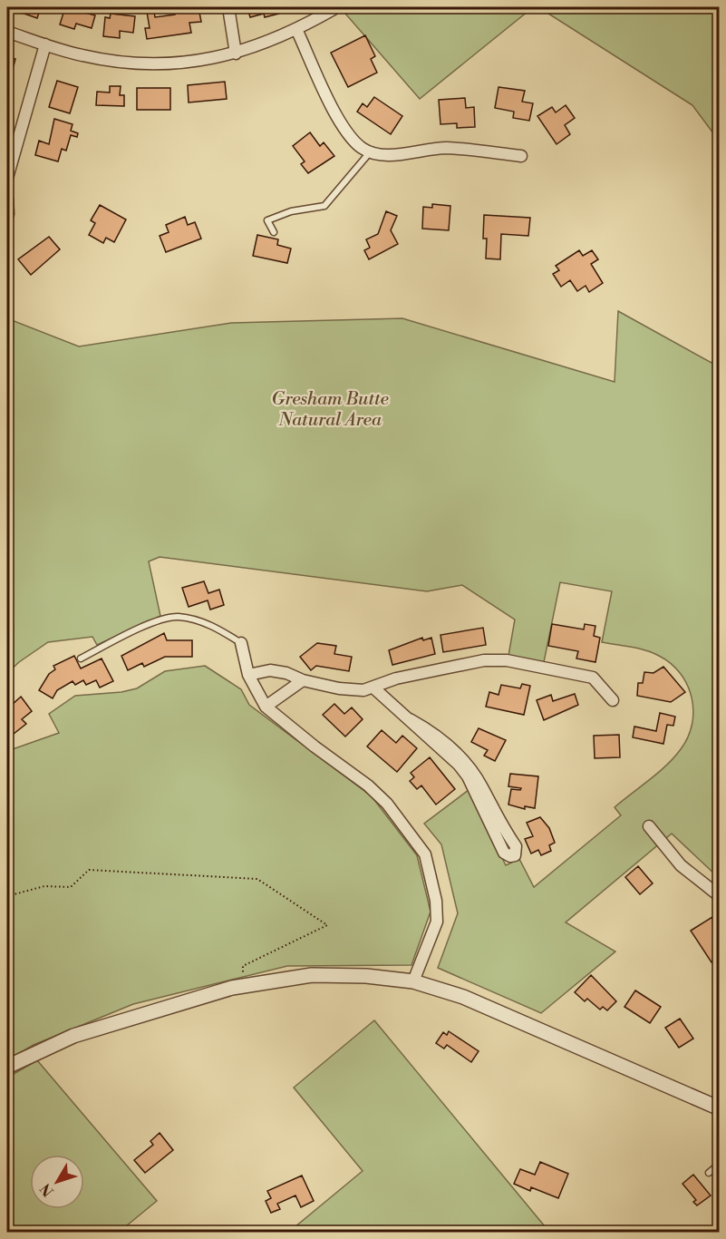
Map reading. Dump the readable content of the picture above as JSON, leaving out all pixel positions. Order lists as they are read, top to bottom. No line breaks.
{"parks":["Gresham Butte Natural Area"],"north":"bottom left"}
